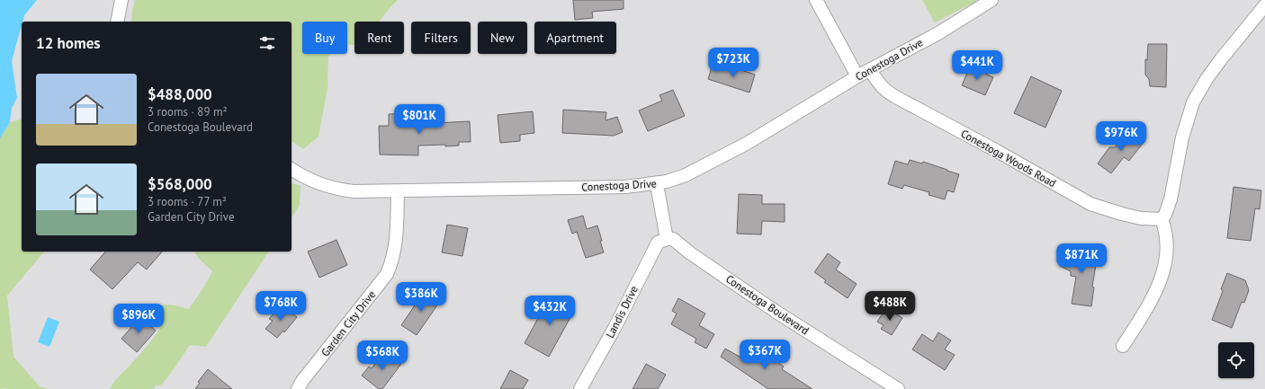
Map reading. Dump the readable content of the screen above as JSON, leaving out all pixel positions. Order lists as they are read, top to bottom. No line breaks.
{"streets":{"street":["Conestoga Drive","Conestoga Woods Road","Conestoga Boulevard","Landis Drive","Garden City Drive"]},"crossings":[["Conestoga Drive","Conestoga Woods Road"],["Conestoga Drive","Garden City Drive"],["Conestoga Boulevard","Landis Drive"]],"page":{"chip":["Buy","Rent","Filters","New","Apartment"],"heading":"12 homes","price":["$723K","$441K","$801K","$976K","$871K","$386K","$768K","$488K","$432K","$896K","$367K","$568K"],"list":[{"name":"$488,000","note":"3 rooms · 89 m² · Conestoga Boulevard"},{"name":"$568,000","note":"3 rooms · 77 m² · Garden City Drive"}]}}
